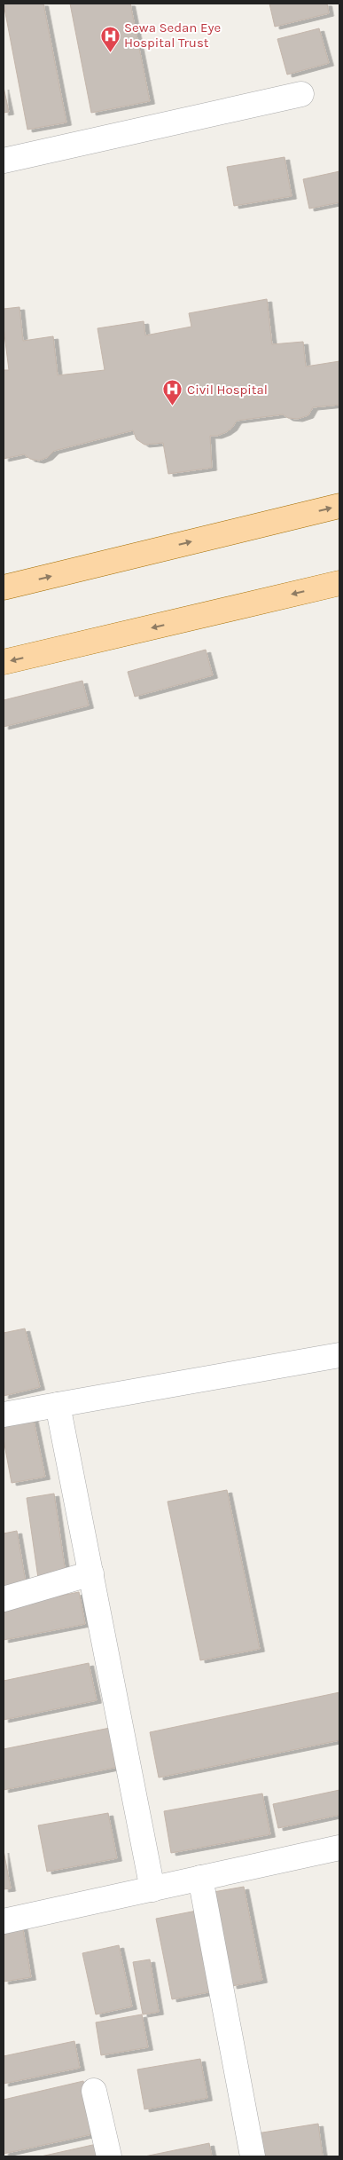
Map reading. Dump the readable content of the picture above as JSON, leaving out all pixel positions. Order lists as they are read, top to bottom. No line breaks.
{"places":{"hospital":["Sewa Sedan Eye Hospital Trust","Civil Hospital"]}}
